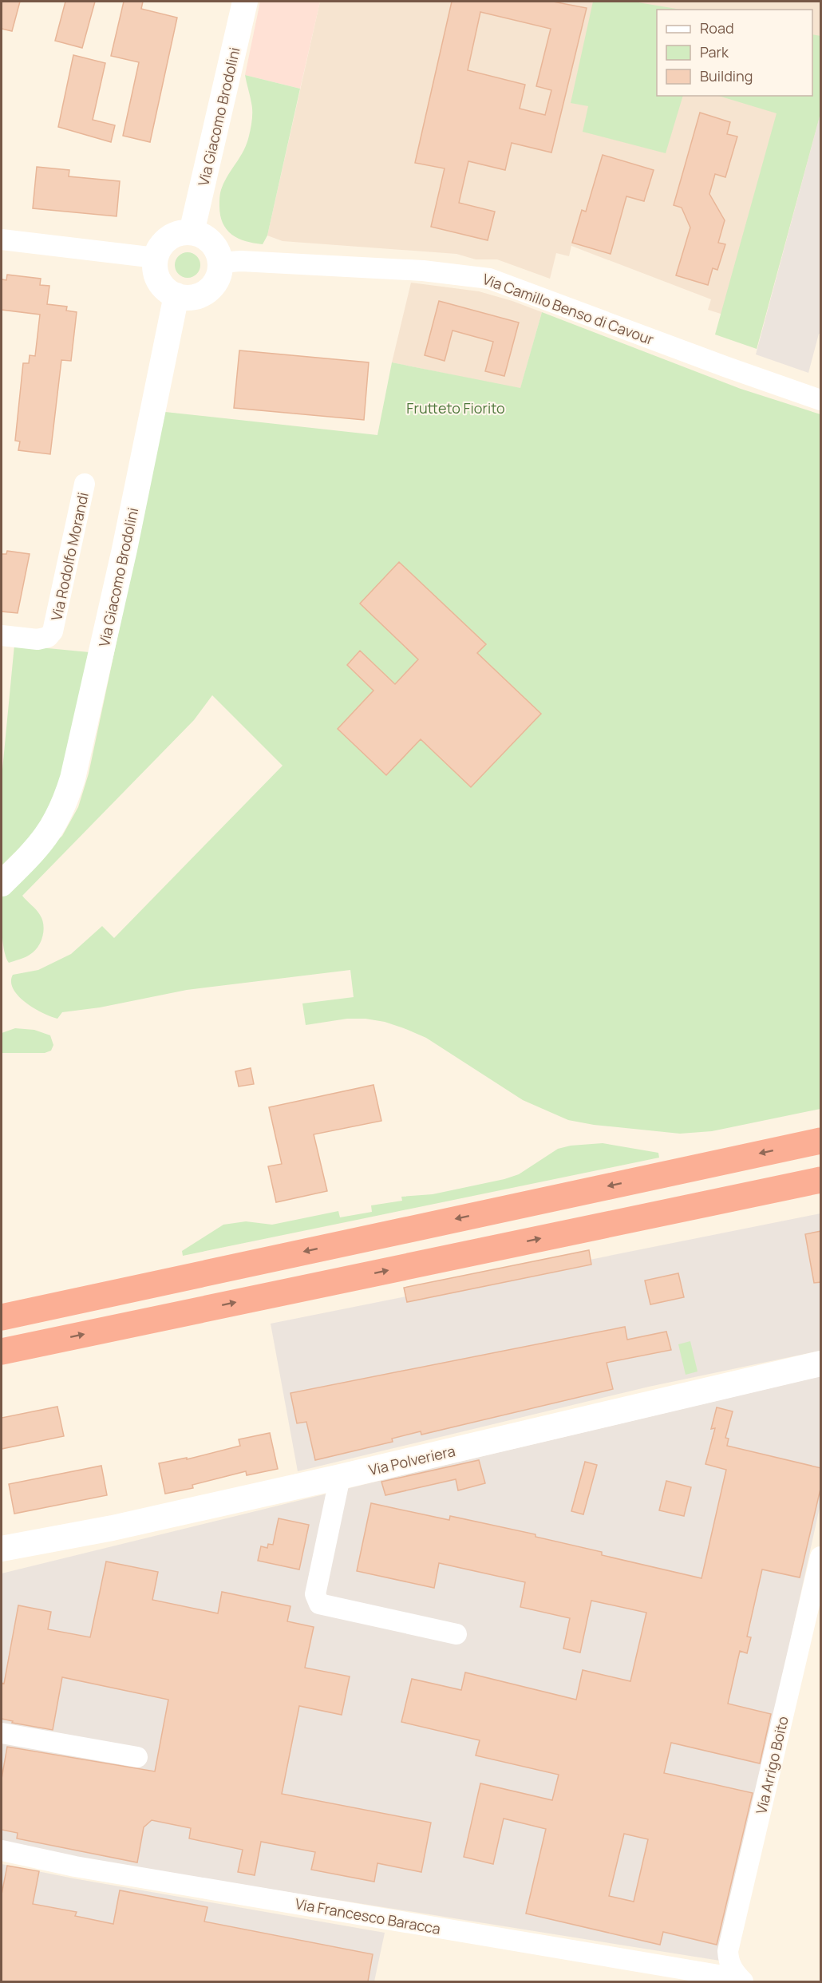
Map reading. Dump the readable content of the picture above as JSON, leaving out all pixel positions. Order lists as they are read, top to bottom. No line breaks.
{"streets":{"street":["Via Giacomo Brodolini","Via Camillo Benso di Cavour","Via Rodolfo Morandi","Via Polveriera","Via Arrigo Boito","Via Francesco Baracca"]},"crossings":[["Via Giacomo Brodolini","Via Camillo Benso di Cavour"],["Via Arrigo Boito","Via Francesco Baracca"]],"parks":["Frutteto Fiorito"],"legend":["Road","Park","Building"]}
